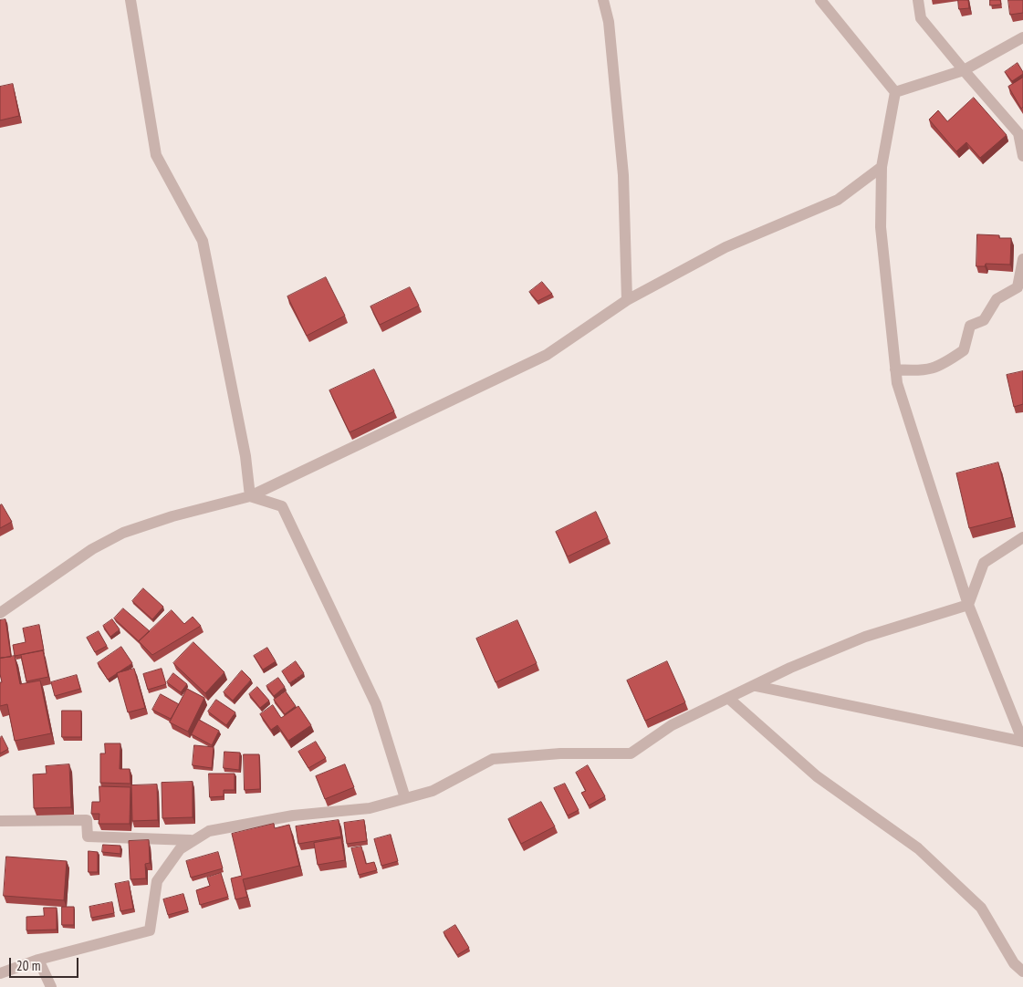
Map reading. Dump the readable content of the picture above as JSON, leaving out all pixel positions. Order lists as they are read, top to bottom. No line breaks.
{"scale_bar":"20 m"}
